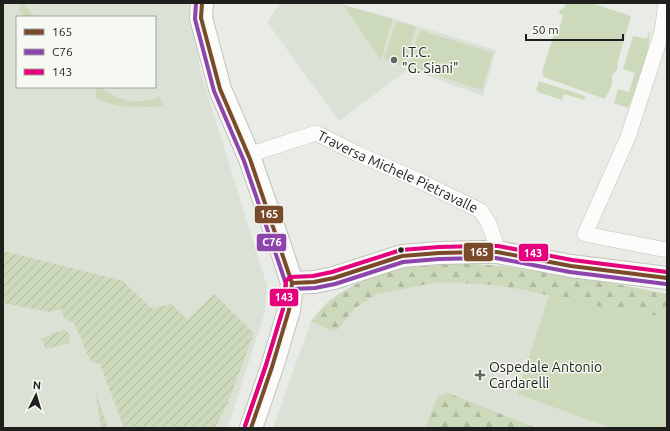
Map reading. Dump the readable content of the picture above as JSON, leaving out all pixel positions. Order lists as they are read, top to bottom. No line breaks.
{"streets":{"street":["Traversa Michele Pietravalle"]},"places":{"other":["I.T.C. \"G. Siani\""],"health":["Ospedale Antonio Cardarelli"]},"lines":["transit line 165","transit line C76","transit line 143"],"legend":["165","C76","143"],"scale_bar":"50 m","north":"top"}
